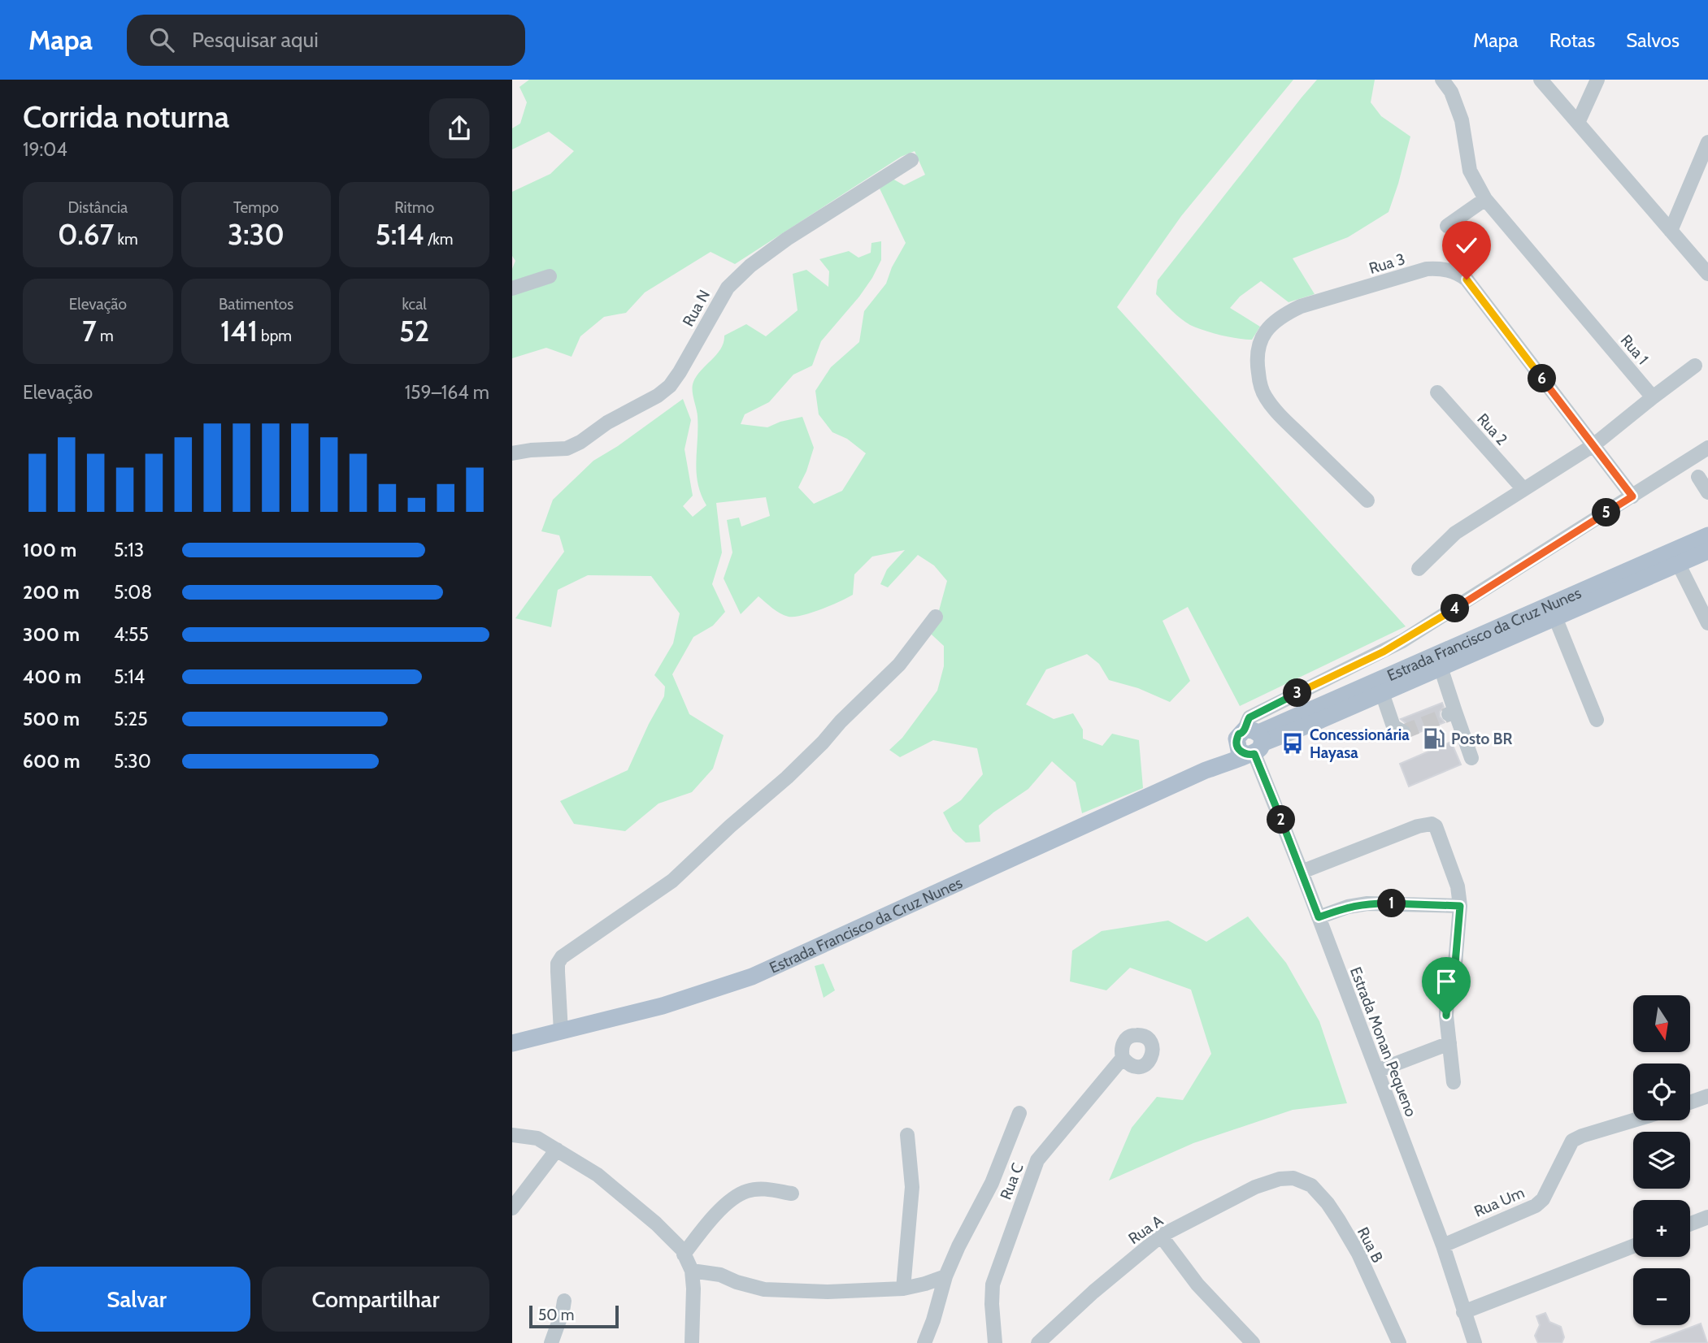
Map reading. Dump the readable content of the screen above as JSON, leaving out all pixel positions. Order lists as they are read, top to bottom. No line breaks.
{"streets":{"main road":["Estrada Francisco da Cruz Nunes"],"street":["Rua 3","Rua N","Rua 1","Rua 2","Estrada Monan Pequeno","Rua C","Rua Um","Rua A","Rua B"]},"crossings":[["Estrada Francisco da Cruz Nunes","Estrada Monan Pequeno"],["Estrada Monan Pequeno","Rua Um"],["Rua A","Rua B"]],"places":{"fuel station":["Posto BR"],"bus stop":["Concessionária Hayasa"]},"scale_bar":"50 m","north":"bottom","page":{"header":"Mapa","search":"Pesquisar aqui","nav":["Mapa","Rotas","Salvos"],"heading":["Corrida noturna","19:04"],"stats":[["Distância","0.67 km"],["Tempo","3:30"],["Ritmo","5:14 /km"],["Elevação","7 m"],["Batimentos","141 bpm"],["kcal","52"]],"pins":["6","5","4","3","2","1"],"chart":["Elevação","159–164 m"],"list":[{"name":"100 m","note":"5:13"},{"name":"200 m","note":"5:08"},{"name":"300 m","note":"4:55"},{"name":"400 m","note":"5:14"},{"name":"500 m","note":"5:25"},{"name":"600 m","note":"5:30"}],"map_buttons":["+","−"],"buttons":["Salvar","Compartilhar"],"scale":"50 m"}}
